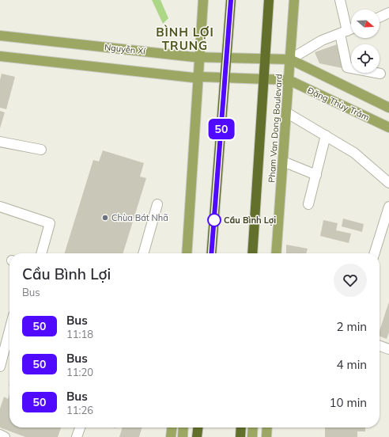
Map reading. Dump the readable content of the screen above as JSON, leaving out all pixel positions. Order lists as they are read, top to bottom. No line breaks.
{"streets":{"highway":["Pham Van Dong Boulevard"],"main road":["Nguyễn Xí","Đặng Thùy Trâm"]},"crossings":[["Nguyễn Xí","Đặng Thùy Trâm"],["Nguyễn Xí","Pham Van Dong Boulevard"],["Đặng Thùy Trâm","Pham Van Dong Boulevard"]],"districts":["BÌNH LỢI TRUNG"],"places":["Chùa Bát Nhã","Cầu Bình Lợi"],"lines":["bus line 50"],"north":"right","page":{"on_map":"50","heading":["Cầu Bình Lợi","Bus"],"list":[{"mark":"50","name":"Bus","note":"11:18","value":"2 min"},{"mark":"50","name":"Bus","note":"11:20","value":"4 min"},{"mark":"50","name":"Bus","note":"11:26","value":"10 min"}]}}
